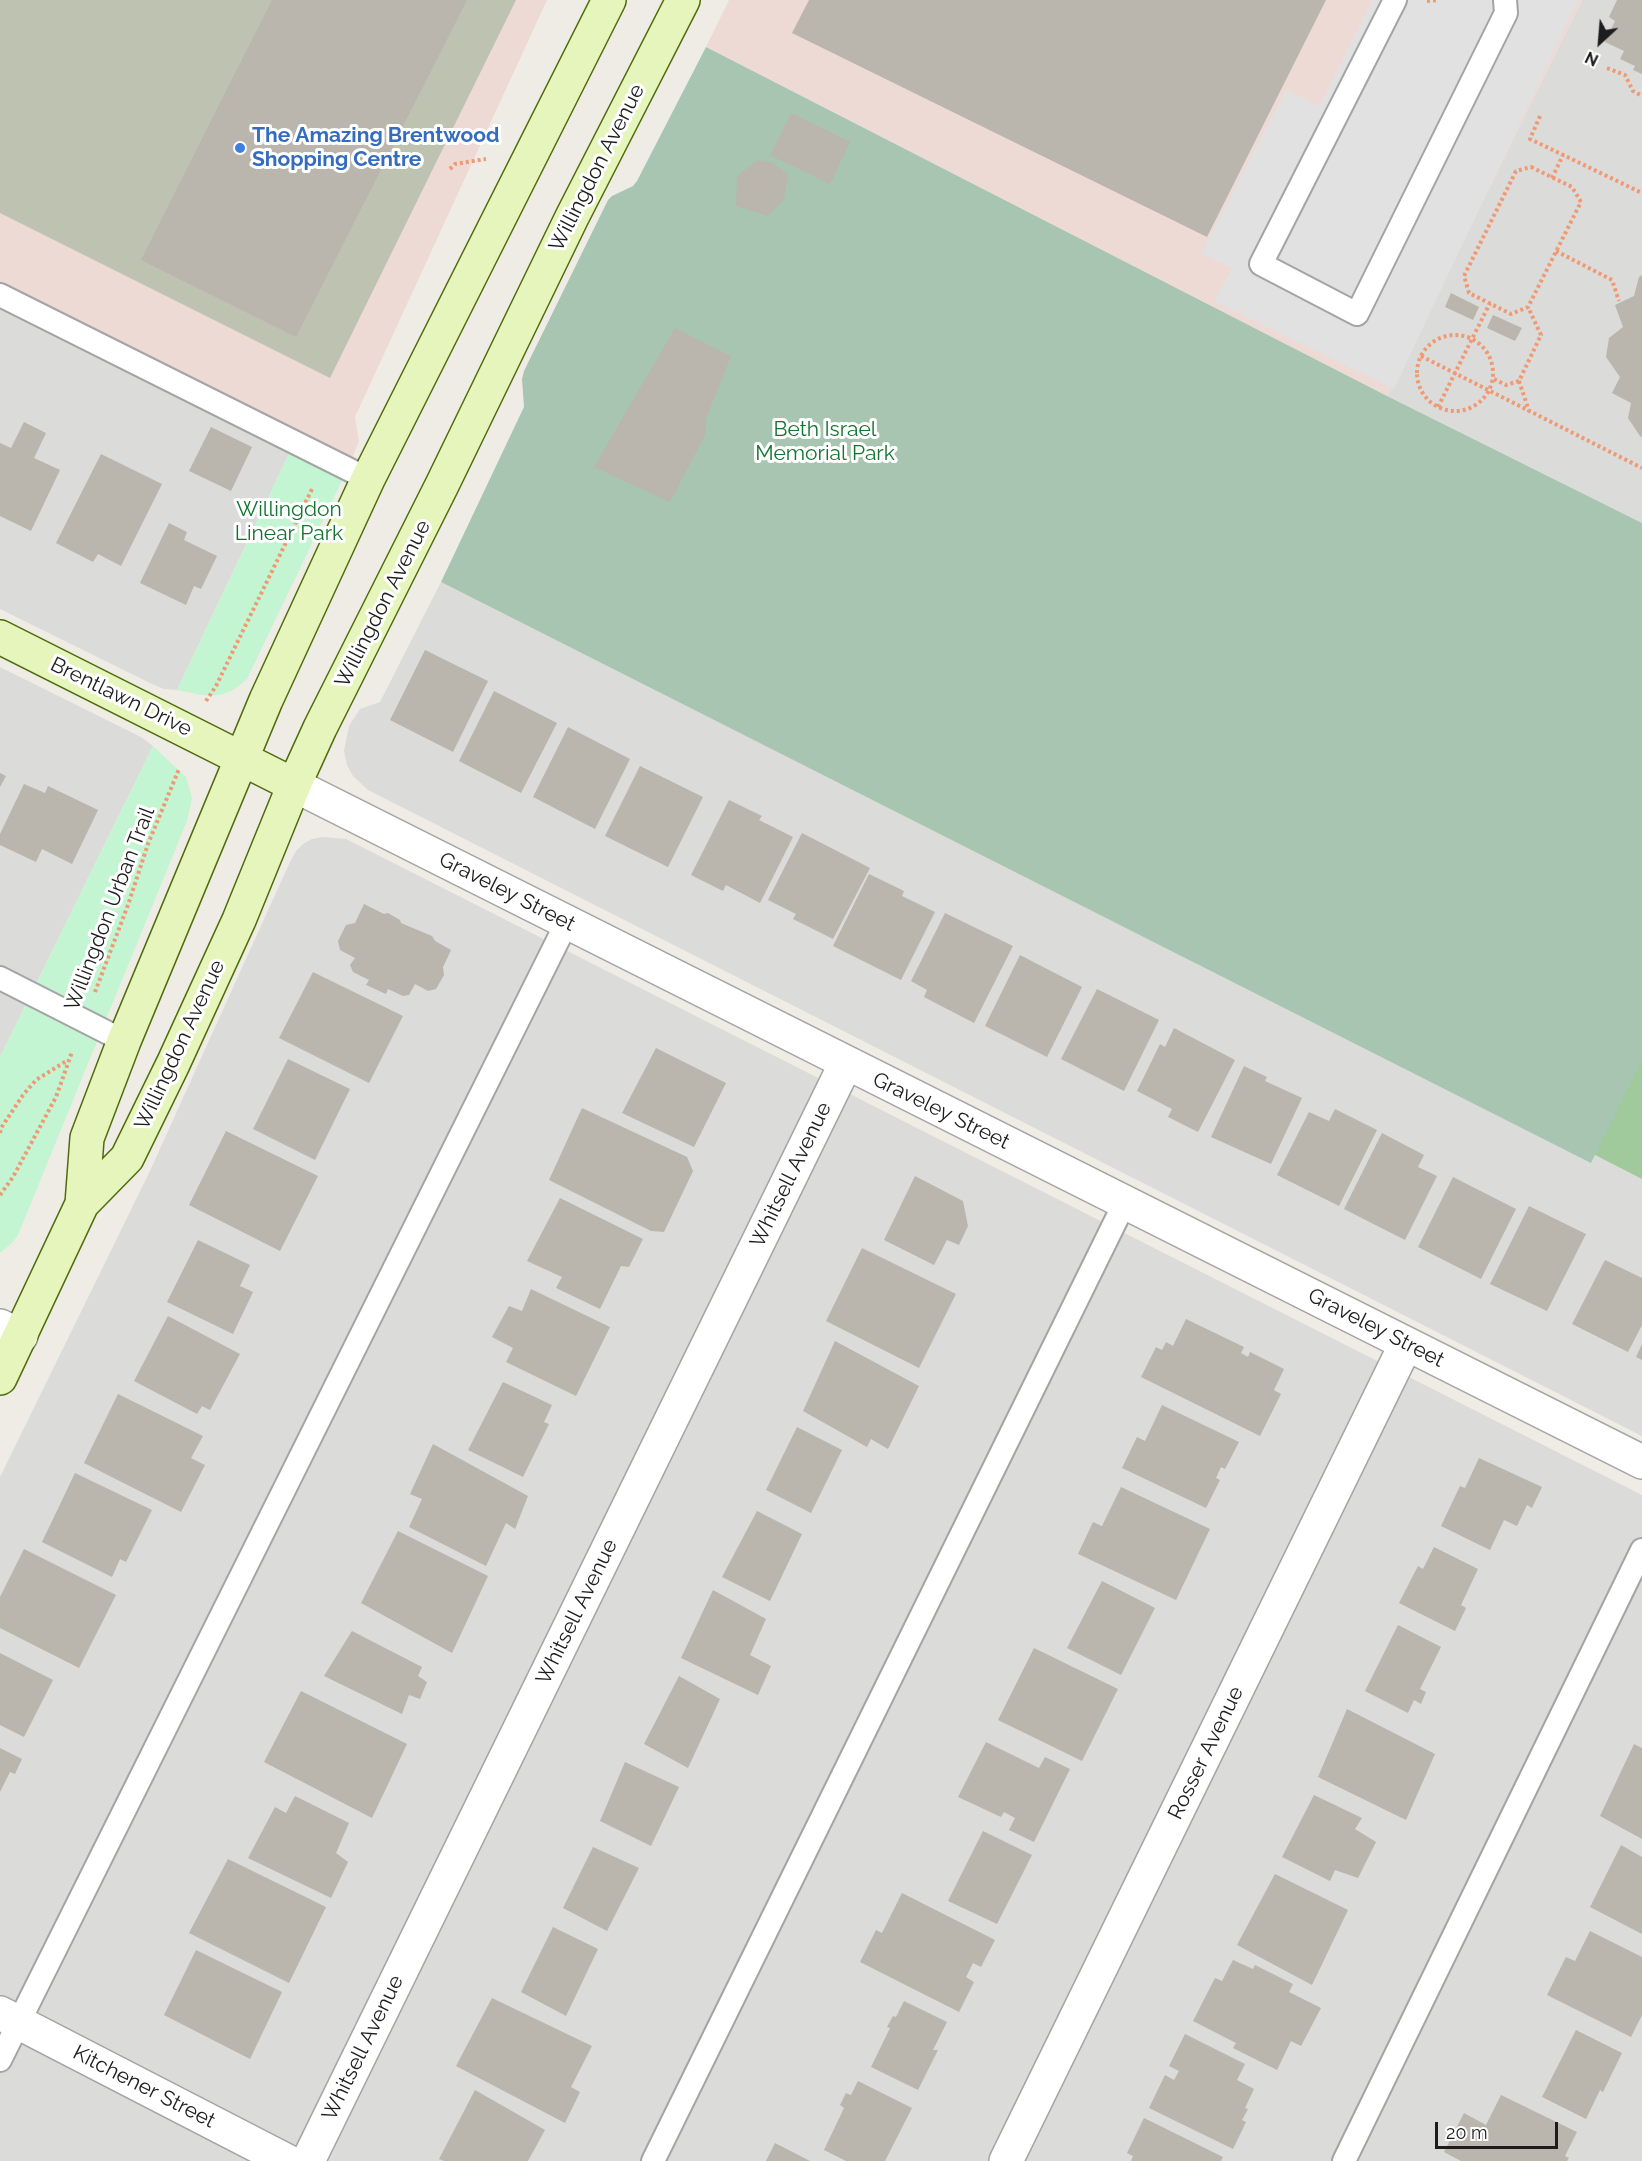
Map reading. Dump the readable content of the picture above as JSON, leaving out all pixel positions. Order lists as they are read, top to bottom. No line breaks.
{"streets":{"main road":["Willingdon Avenue","Brentlawn Drive","Graveley Street"],"street":["Whitsell Avenue","Rosser Avenue","Kitchener Street"],"path":["Willingdon Urban Trail"]},"crossings":[["Willingdon Avenue","Brentlawn Drive"],["Willingdon Avenue","Graveley Street"],["Brentlawn Drive","Graveley Street"],["Graveley Street","Whitsell Avenue"],["Graveley Street","Rosser Avenue"]],"parks":["Beth Israel Memorial Park","Willingdon Linear Park"],"places":["The Amazing Brentwood Shopping Centre"],"scale_bar":"20 m","north":"bottom left"}
